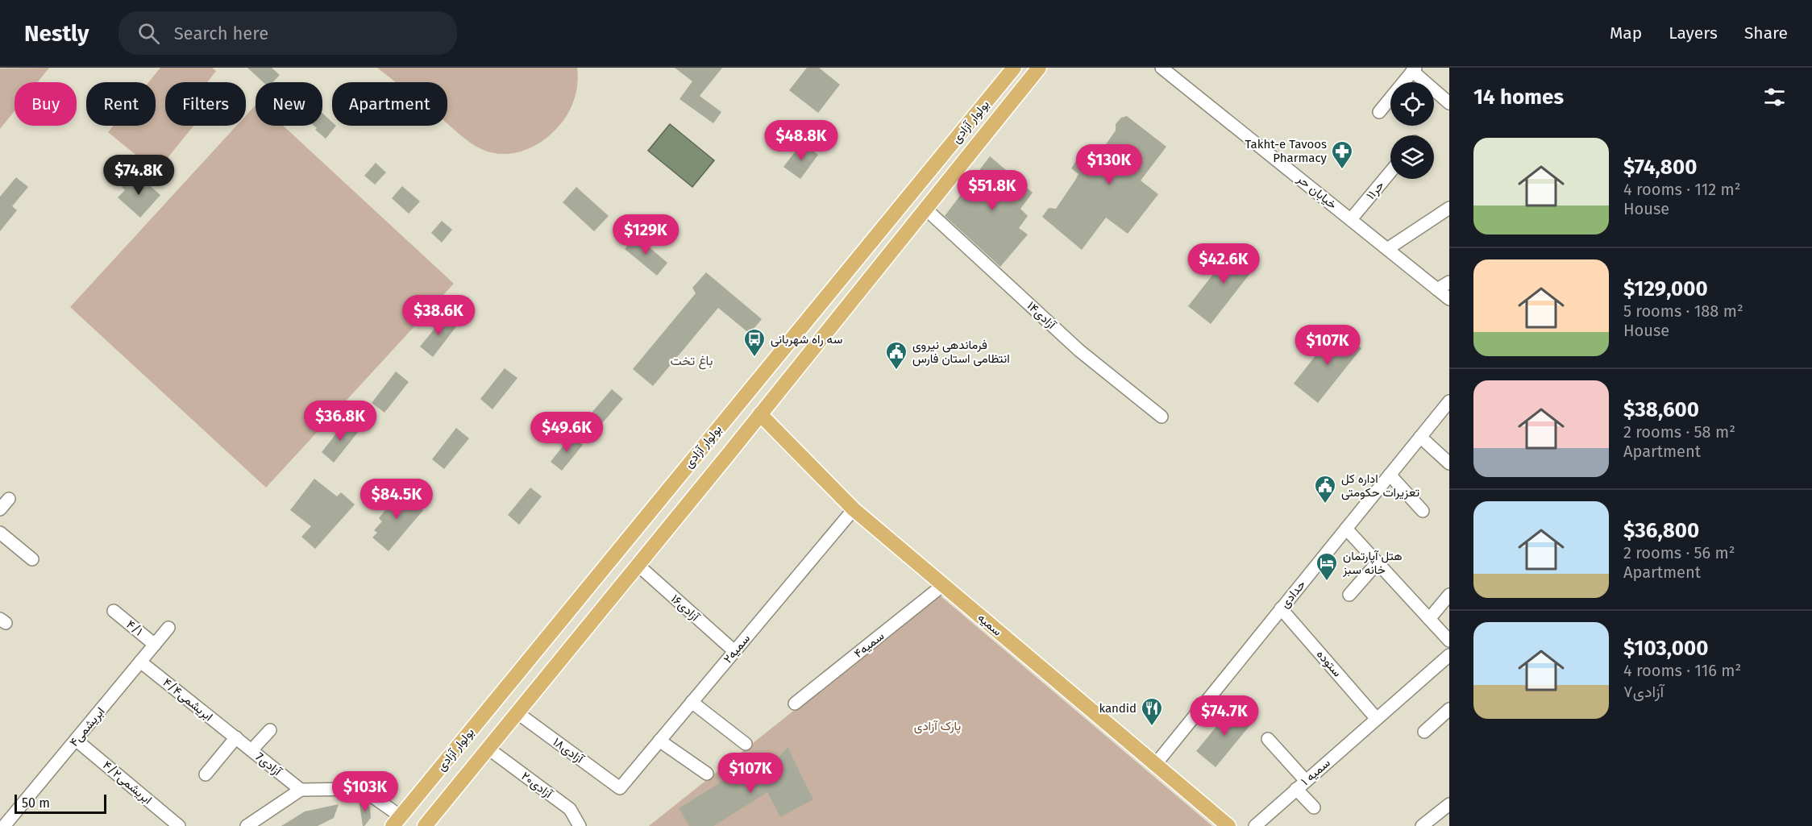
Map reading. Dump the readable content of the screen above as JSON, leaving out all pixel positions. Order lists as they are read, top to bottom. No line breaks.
{"streets":{"main road":["بولوار آزادی","سمیه"],"street":["حر۱۱","خیابان حر","آزادی۱۴","حدادی","آزادی۱۶","۴/۱","سمیه۴","۲سمیه","ستوده","ابریشمی۴/۴","ابریشمی۴","آزادی۱۸","7آزادی","۱ سمیه","ابریشمی۴/۲","آزادی۲۰"]},"crossings":[["بولوار آزادی","آزادی۱۴"],["بولوار آزادی","آزادی۱۶"],["بولوار آزادی","سمیه"],["بولوار آزادی","آزادی۱۸"],["بولوار آزادی","آزادی۲۰"],["حر۱۱","خیابان حر"],["حدادی","سمیه"],["حدادی","ستوده"],["آزادی۱۶","۲سمیه"],["سمیه","سمیه۴"],["سمیه","۲سمیه"],["۴/۱","ابریشمی۴"],["۲سمیه","آزادی۱۸"],["ستوده","۱ سمیه"],["ابریشمی۴/۴","ابریشمی۴"],["ابریشمی۴/۴","7آزادی"],["ابریشمی۴","ابریشمی۴/۲"]],"districts":["باغ تخت"],"parks":["پارک آزادی"],"places":{"pharmacy":["Takht-e Tavoos Pharmacy"],"bus stop":["سه راه شهربانی"],"public building":["فرماندهی نیروی انتظامی استان فارس","اداره کل تعزیرات حکومتی"],"hotel":["هتل آپارتمان خانه سبز"],"restaurant":["kandid"]},"scale_bar":"50 m","page":{"header":"Nestly","search":"Search here","nav":["Map","Layers","Share"],"heading":"14 homes","chip":["Buy","Rent","Filters","New","Apartment"],"price":["$48.8K","$130K","$74.8K","$51.8K","$129K","$42.6K","$38.6K","$107K","$36.8K","$49.6K","$84.5K","$74.7K","$107K","$103K"],"list":[{"name":"$74,800","note":"4 rooms · 112 m² · House"},{"name":"$129,000","note":"5 rooms · 188 m² · House"},{"name":"$38,600","note":"2 rooms · 58 m² · Apartment"},{"name":"$36,800","note":"2 rooms · 56 m² · Apartment"},{"name":"$103,000","note":"4 rooms · 116 m² · آزادی۷"}],"scale":"50 m"}}
